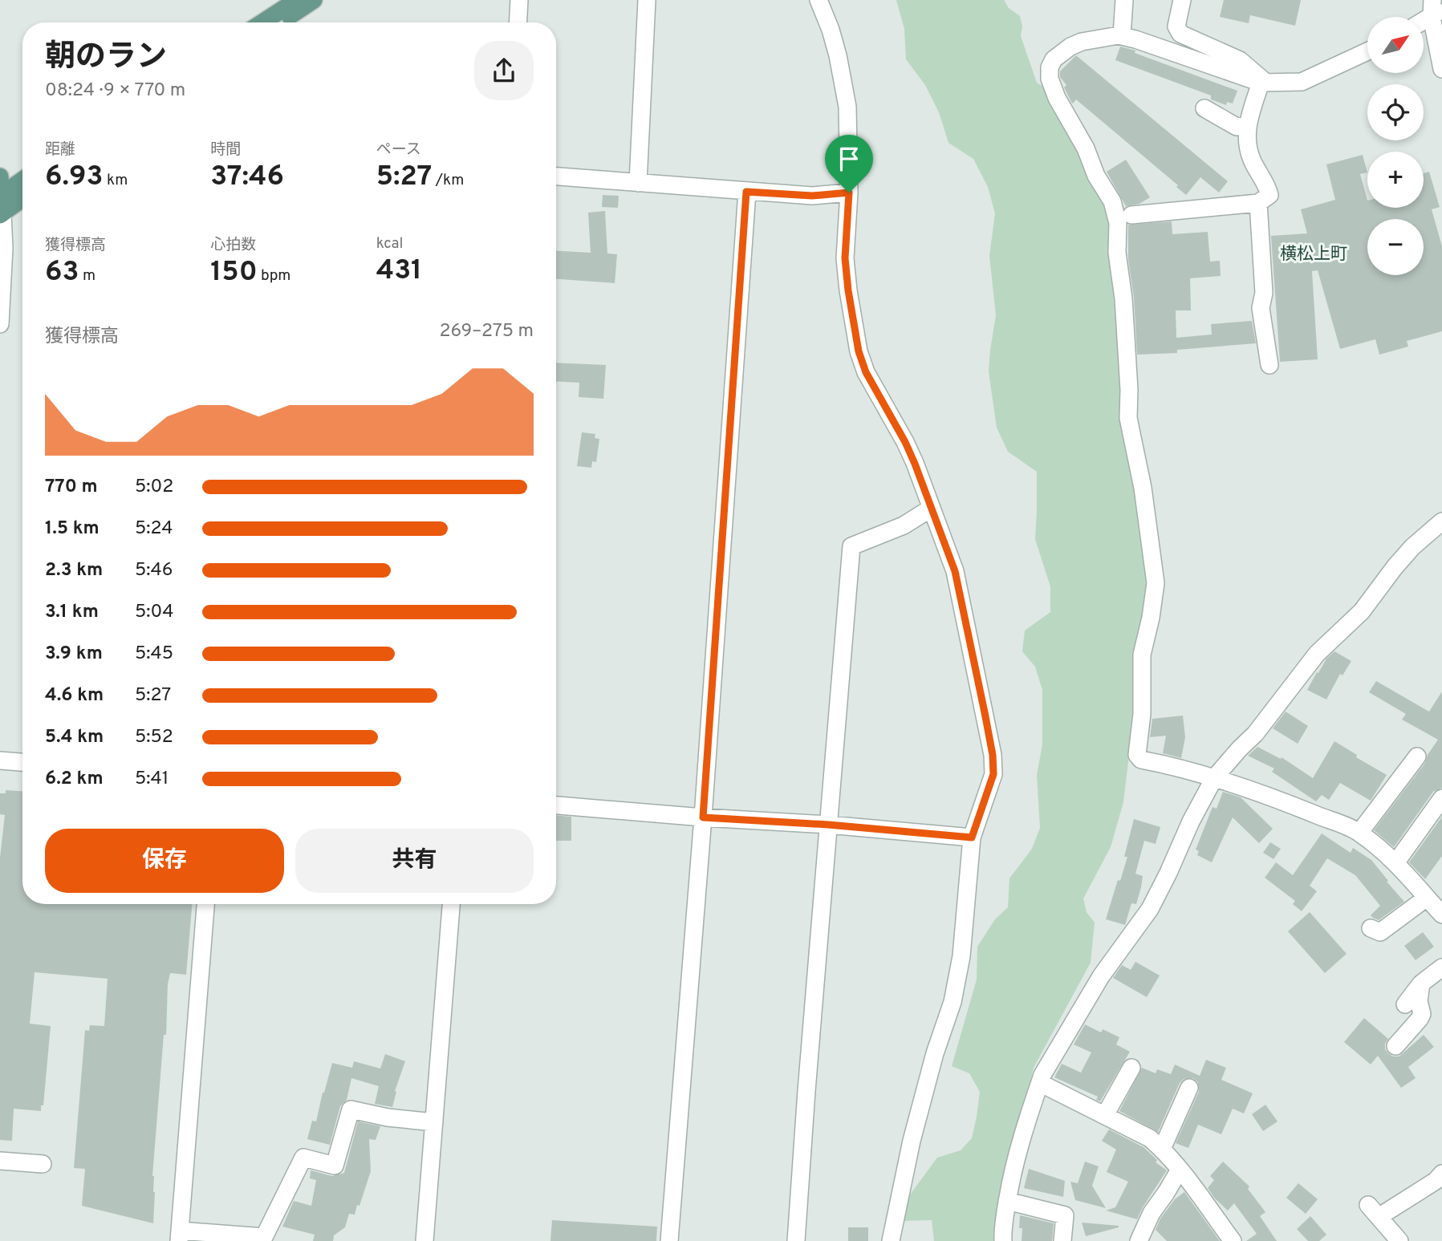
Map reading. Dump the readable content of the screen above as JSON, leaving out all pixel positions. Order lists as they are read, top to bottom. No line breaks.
{"districts":["横松上町"],"north":"top right","page":{"map_buttons":["+","−"],"heading":["朝のラン","08:24 · 9 × 770 m"],"stats":[["距離","6.93 km"],["時間","37:46"],["ペース","5:27 /km"],["獲得標高","63 m"],["心拍数","150 bpm"],["kcal","431"]],"chart":["獲得標高","269–275 m"],"list":[{"name":"770 m","note":"5:02"},{"name":"1.5 km","note":"5:24"},{"name":"2.3 km","note":"5:46"},{"name":"3.1 km","note":"5:04"},{"name":"3.9 km","note":"5:45"},{"name":"4.6 km","note":"5:27"},{"name":"5.4 km","note":"5:52"},{"name":"6.2 km","note":"5:41"}],"buttons":["保存","共有"]}}
